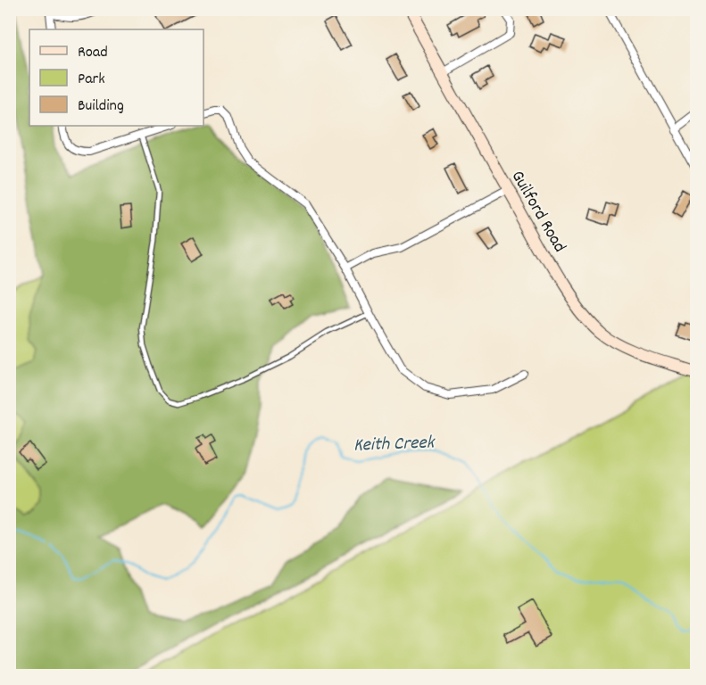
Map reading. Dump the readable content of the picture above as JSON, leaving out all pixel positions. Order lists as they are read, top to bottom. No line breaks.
{"streets":{"street":["Guilford Road"]},"water":["Keith Creek"],"legend":["Road","Park","Building"]}
